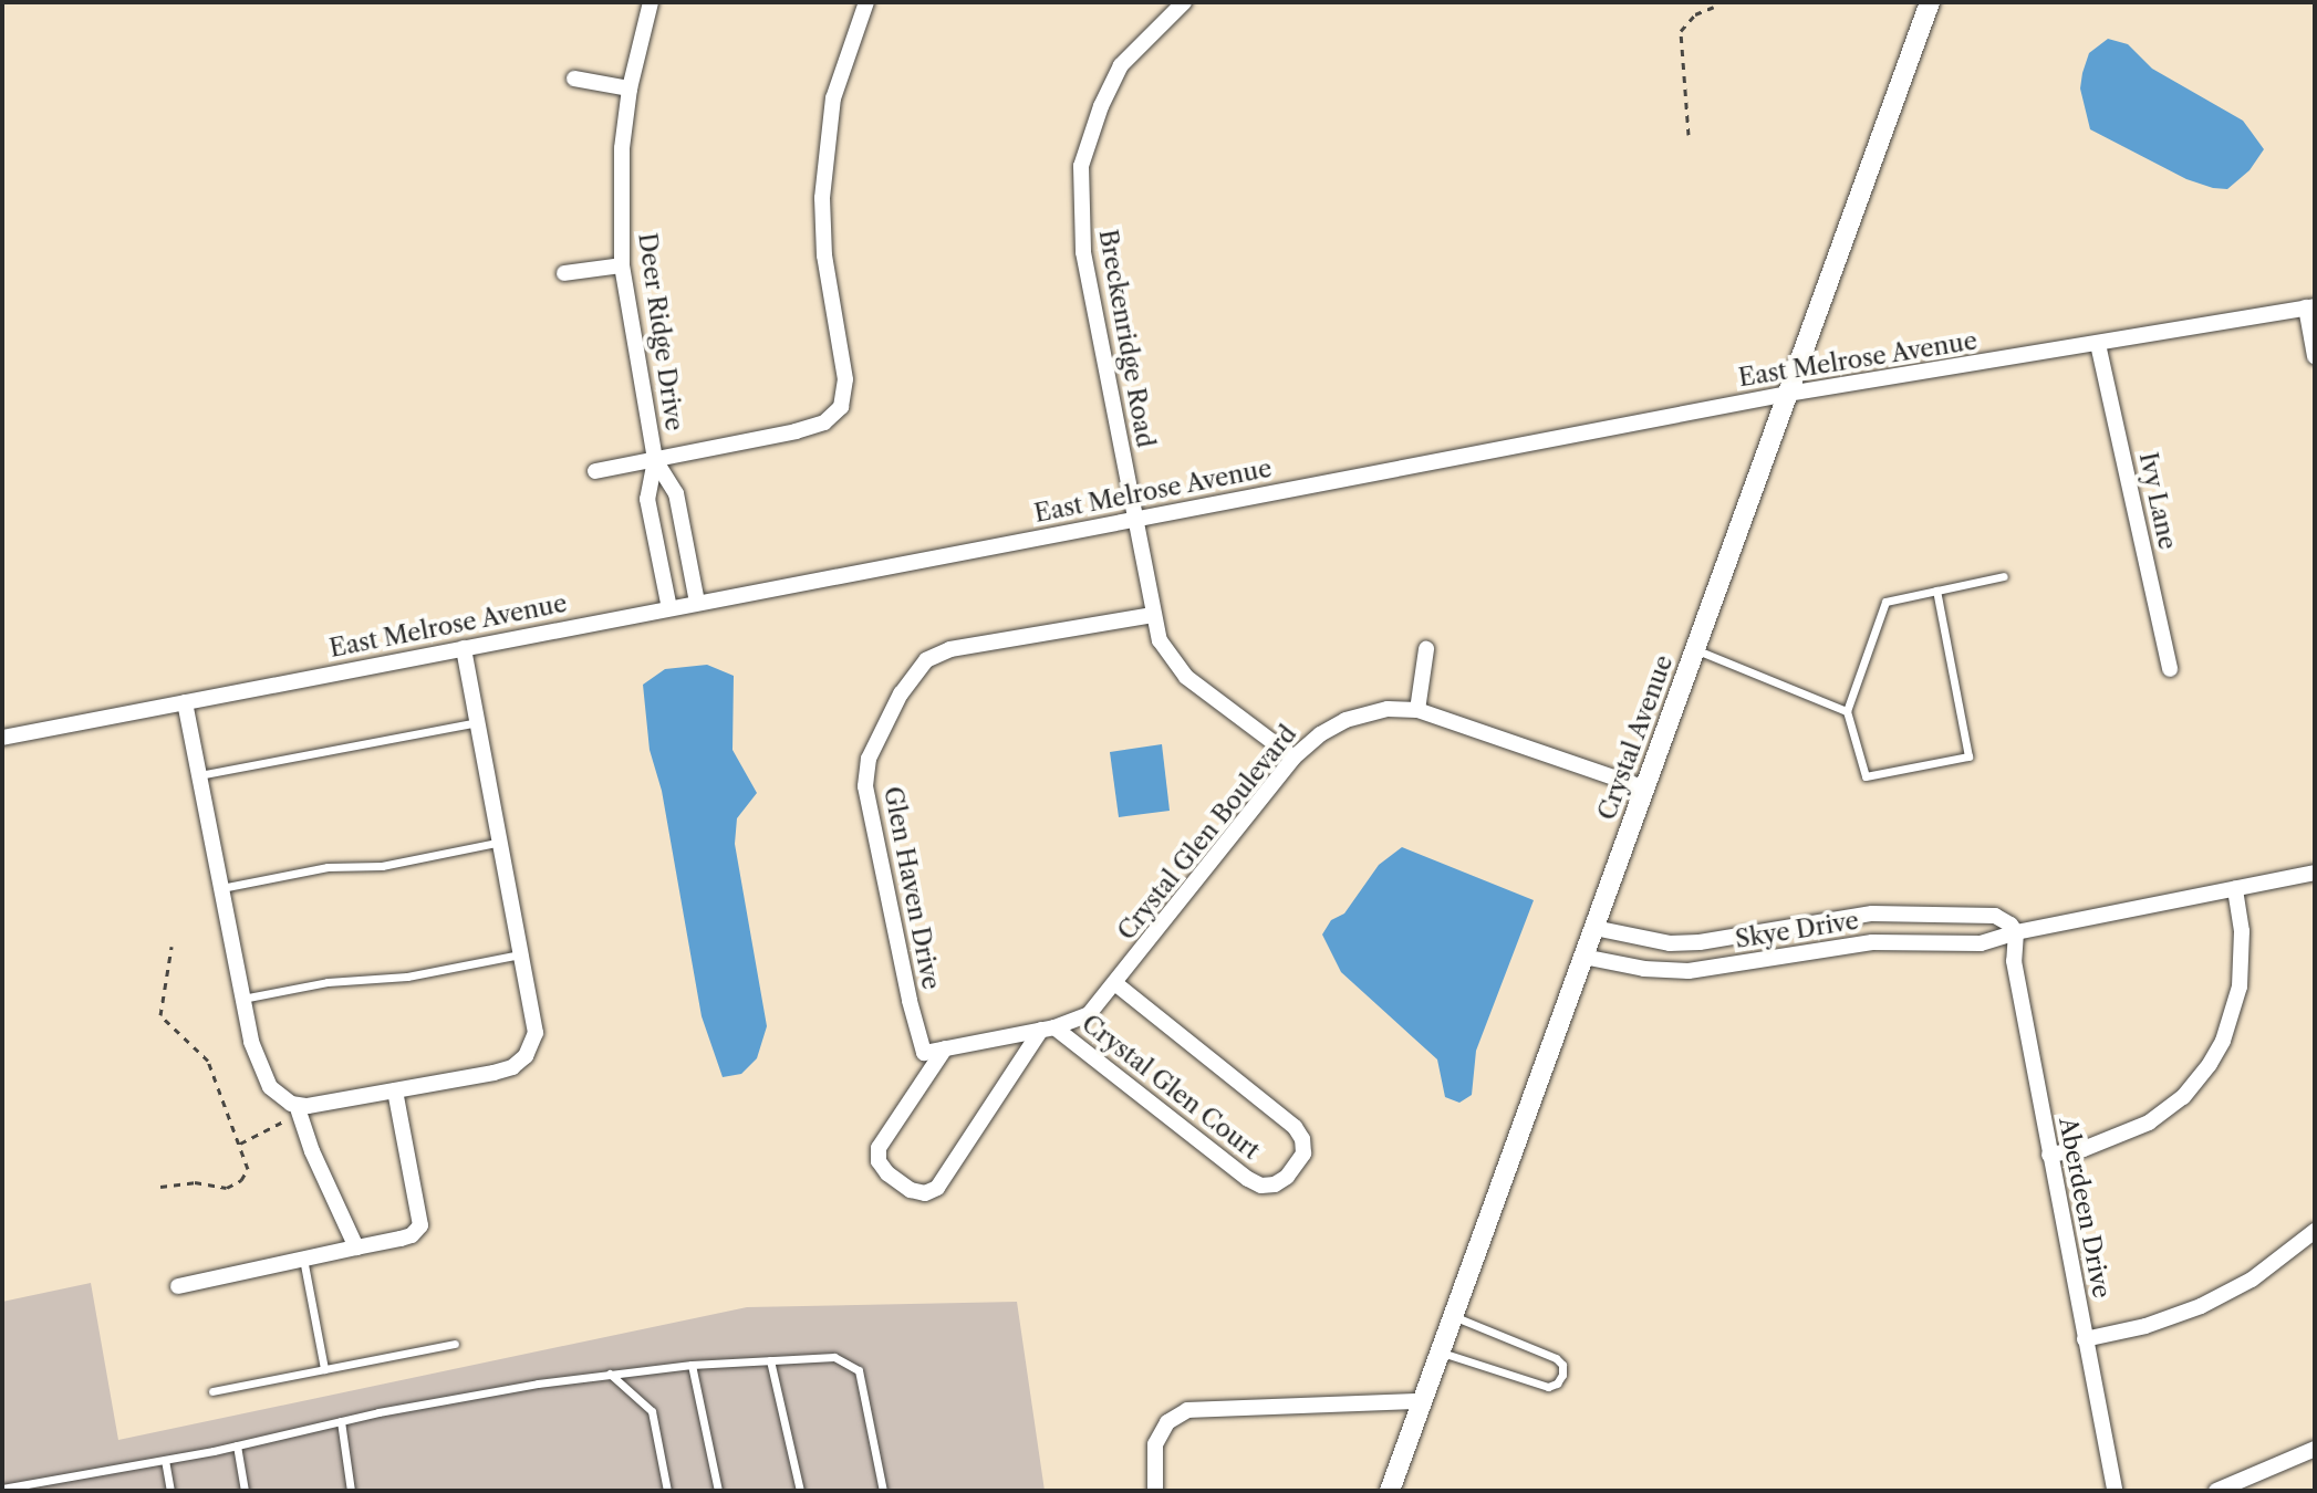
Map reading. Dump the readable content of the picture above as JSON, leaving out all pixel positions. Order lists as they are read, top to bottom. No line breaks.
{"streets":{"street":["Deer Ridge Drive","Breckenridge Road","East Melrose Avenue","Ivy Lane","Crystal Avenue","Crystal Glen Boulevard","Glen Haven Drive","Skye Drive","Crystal Glen Court","Aberdeen Drive"]},"crossings":[["Deer Ridge Drive","East Melrose Avenue"],["Breckenridge Road","East Melrose Avenue"],["Breckenridge Road","Crystal Glen Boulevard"],["Breckenridge Road","Glen Haven Drive"],["East Melrose Avenue","Ivy Lane"],["East Melrose Avenue","Crystal Avenue"],["Crystal Avenue","Crystal Glen Boulevard"],["Crystal Avenue","Skye Drive"],["Crystal Glen Boulevard","Glen Haven Drive"],["Crystal Glen Boulevard","Crystal Glen Court"],["Skye Drive","Aberdeen Drive"]]}
